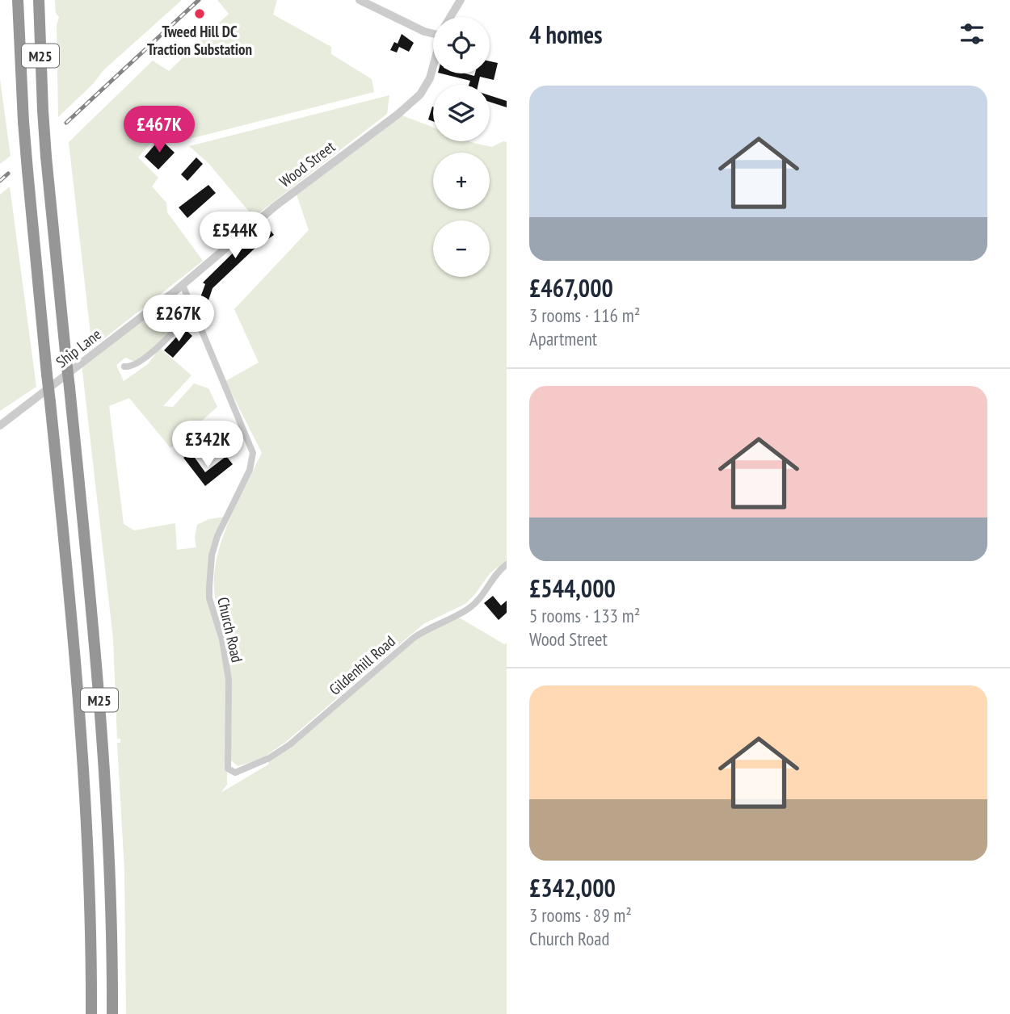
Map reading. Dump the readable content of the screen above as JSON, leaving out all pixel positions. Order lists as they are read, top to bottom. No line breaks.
{"streets":{"highway":["M25"],"street":["Wood Street","Ship Lane","Church Road","Gildenhill Road"]},"crossings":[["Wood Street","Ship Lane"],["Wood Street","Church Road"],["Church Road","Gildenhill Road"]],"places":["Tweed Hill DC Traction Substation"],"page":{"heading":"4 homes","map_buttons":["+","−"],"list":[{"name":"£467,000","note":"3 rooms · 116 m² · Apartment"},{"name":"£544,000","note":"5 rooms · 133 m² · Wood Street"},{"name":"£342,000","note":"3 rooms · 89 m² · Church Road"}],"price":["£467K","£544K","£267K","£342K"]}}
